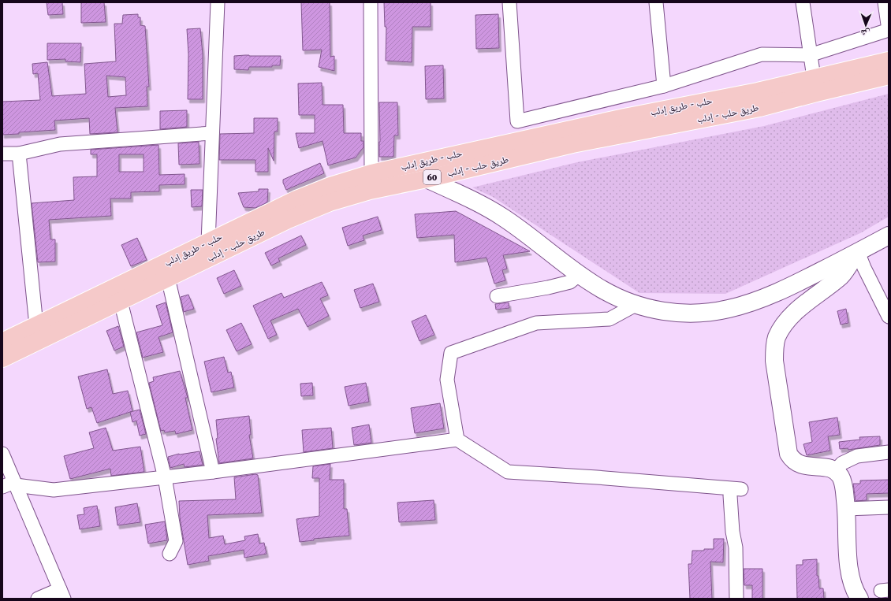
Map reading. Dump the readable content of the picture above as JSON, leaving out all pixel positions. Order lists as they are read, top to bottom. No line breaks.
{"streets":{"highway":["حلب - طريق إدلب","طريق حلب - إدلب","60"]},"north":"bottom"}
